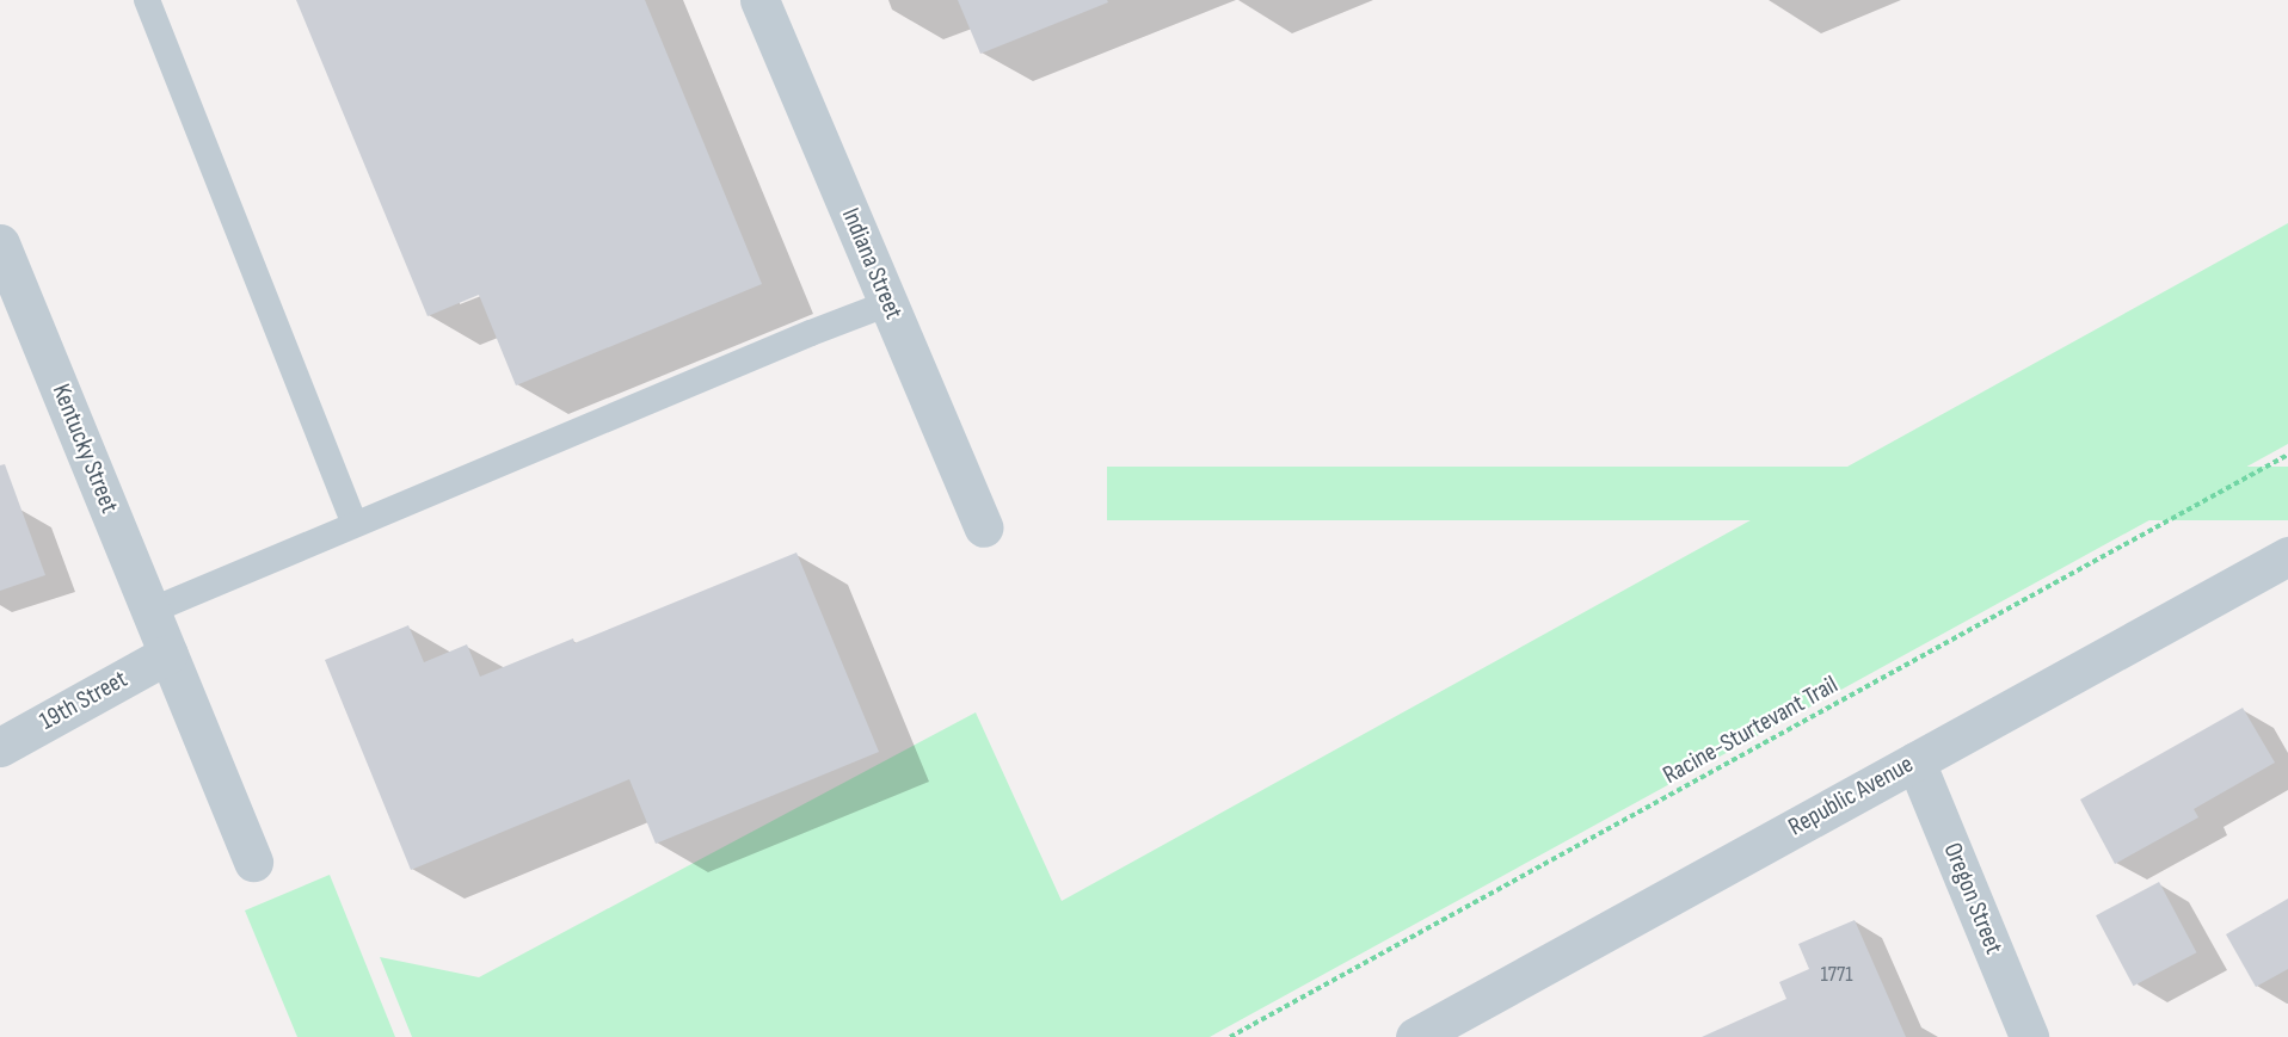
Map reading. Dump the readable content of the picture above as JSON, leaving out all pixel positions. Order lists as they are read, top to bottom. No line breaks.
{"streets":{"street":["Indiana Street","Kentucky Street","19th Street","Republic Avenue","Oregon Street"],"path":["Racine-Sturtevant Trail"]},"crossings":[["Kentucky Street","19th Street"],["Republic Avenue","Oregon Street"]],"house_numbers":["1771"]}
